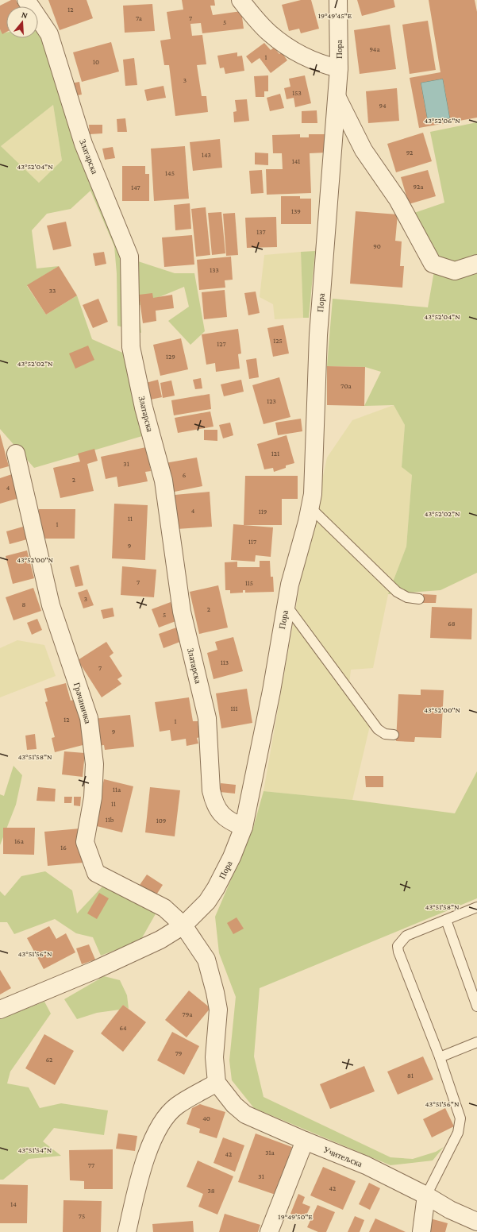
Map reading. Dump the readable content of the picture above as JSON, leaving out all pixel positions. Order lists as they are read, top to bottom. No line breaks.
{"streets":{"street":["Пора","Златарска","Грачаничка","Учитељска"]},"crossings":[["Пора","Златарска"],["Пора","Грачаничка"]],"house_numbers":["12","7a","7","5","94a","1","10","3","153","94","92","143","141","145","92a","147","139","137","90","133","33","125","127","129","70a","123","121","31","6","2","4","4","119","11","1","117","9","7","115","3","8","2","5","68","113","7","111","12","1","9","11a","11","11b","109","16a","16","79a","64","79","62","81","40","31a","42","77","31","42","38","14","75"],"north":"top","coordinates":["19°49'45\"E","43°52'06\"N","43°52'04\"N","43°52'02\"N","43°52'00\"N","43°51'58\"N","43°51'56\"N","43°51'54\"N","19°49'50\"E"]}
